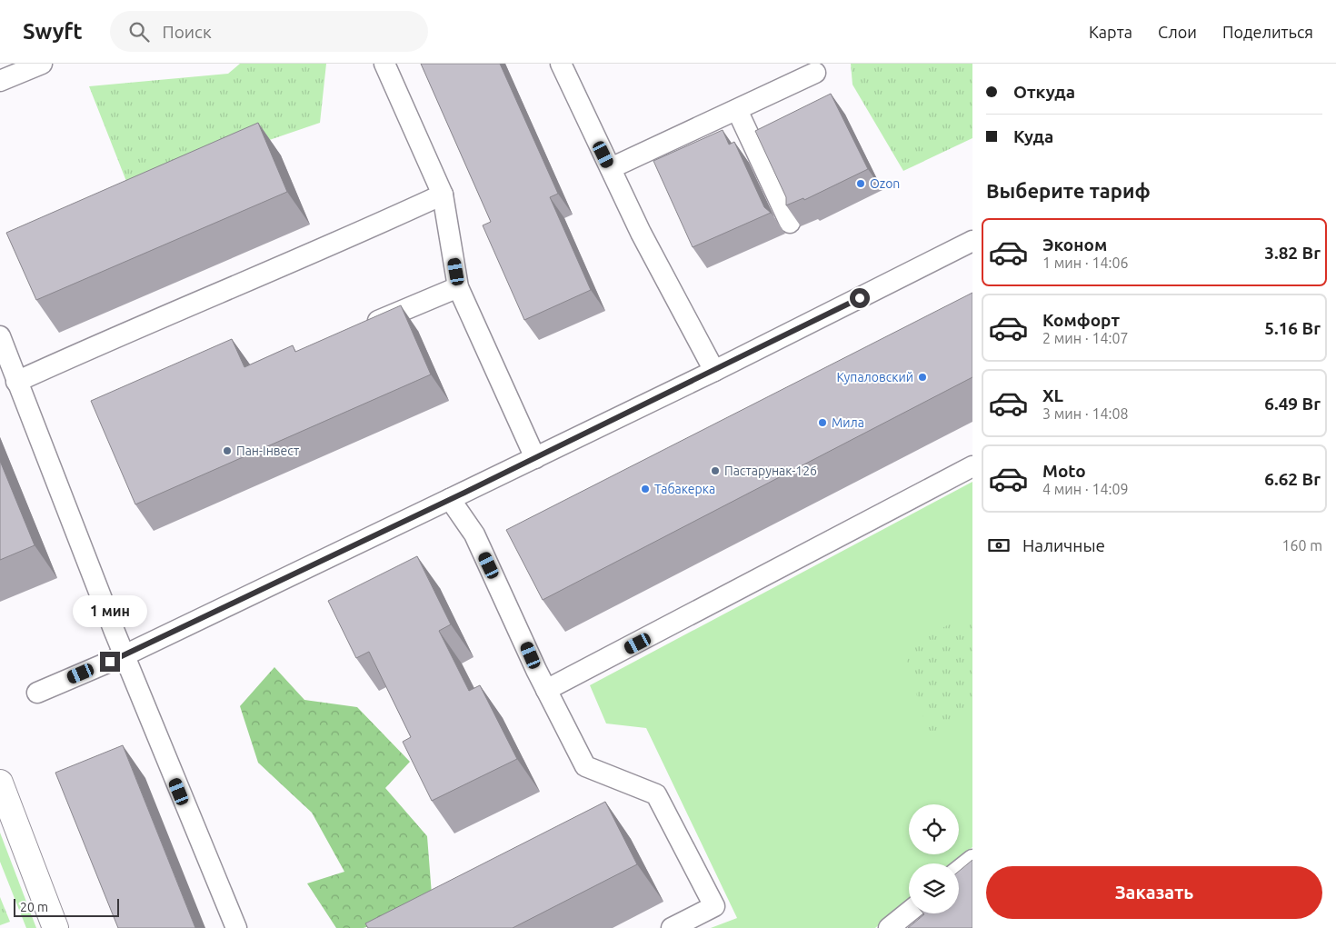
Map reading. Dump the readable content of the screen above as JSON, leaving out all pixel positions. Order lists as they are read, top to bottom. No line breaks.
{"places":["Ozon","Купаловский","Мила","Пан-Інвест","Пастарунак-126","Табакерка"],"scale_bar":"20 m","page":{"header":"Swyft","search":"Поиск","nav":["Карта","Слои","Поделиться"],"banner":["Откуда","Куда"],"heading":"Выберите тариф","list":[{"name":"Эконом","note":"1 мин · 14:06","value":"3.82 Br"},{"name":"Комфорт","note":"2 мин · 14:07","value":"5.16 Br"},{"name":"XL","note":"3 мин · 14:08","value":"6.49 Br"},{"name":"Moto","note":"4 мин · 14:09","value":"6.62 Br"}],"pay":["Наличные","160 m"],"bubble":"1 мин","buttons":"Заказать","scale":"20 m"}}
